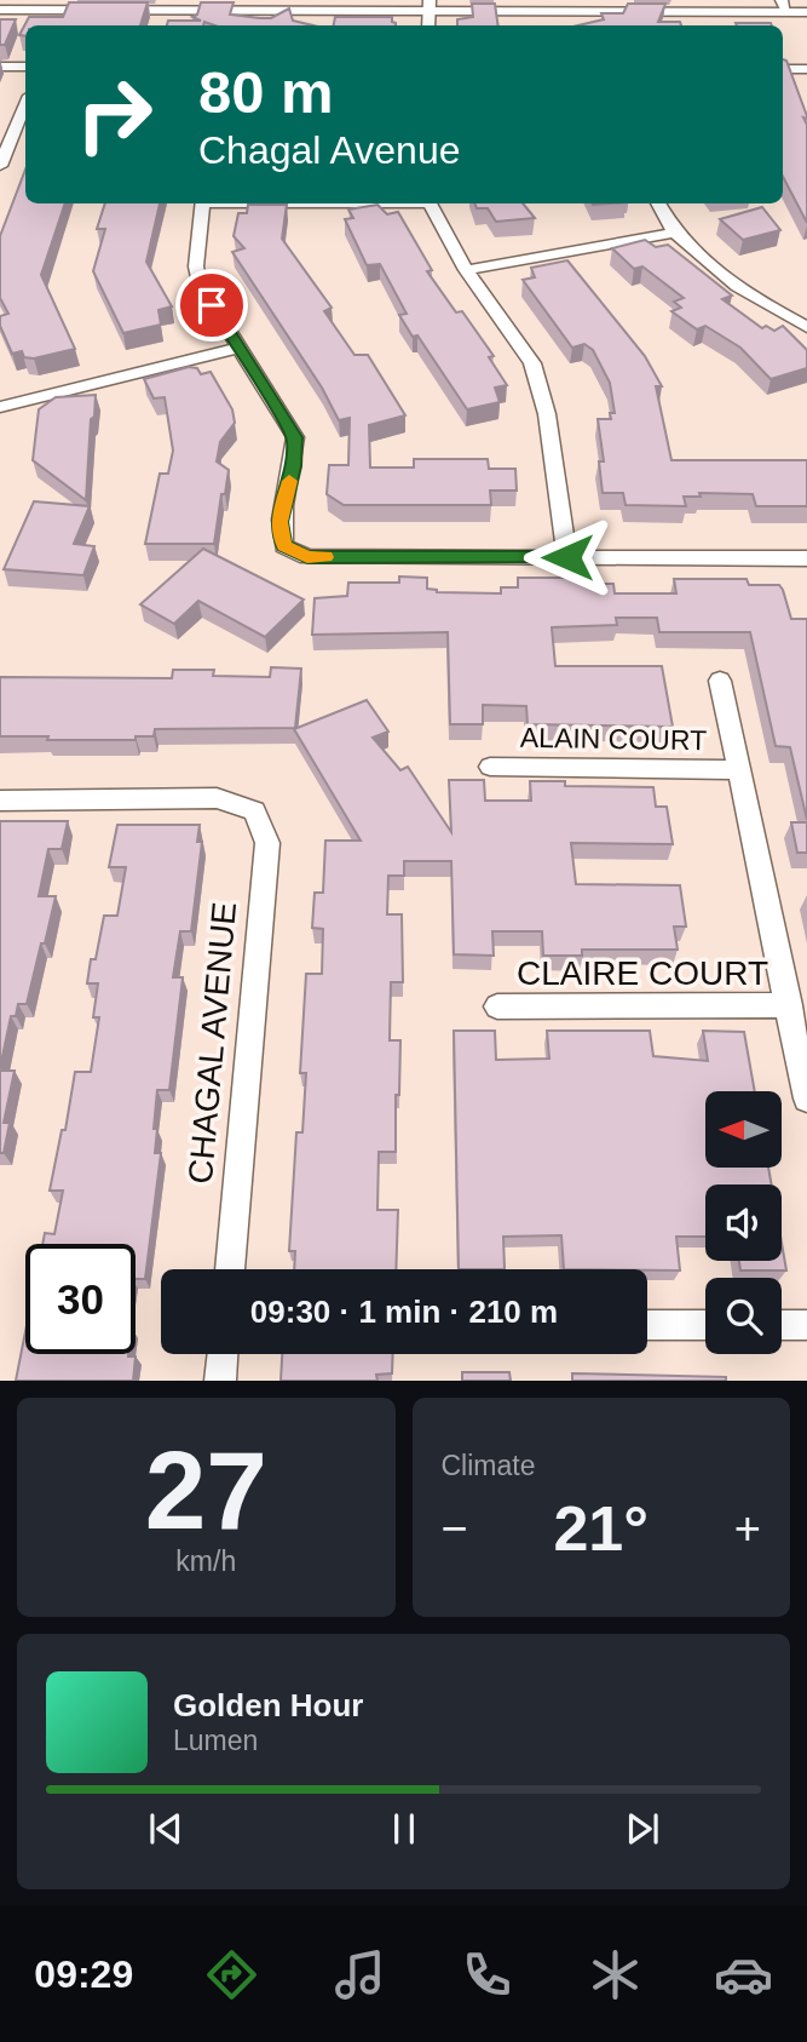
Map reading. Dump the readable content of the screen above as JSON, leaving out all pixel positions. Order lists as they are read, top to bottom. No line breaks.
{"streets":{"street":["ALAIN COURT","CLAIRE COURT","CHAGAL AVENUE"]},"north":"left","page":{"turn":["80 m","Chagal Avenue"],"limit":"30","trip":"09:30 · 1 min · 210 m","tile":[["27","km/h"],"Climate"],"heat":["−","21°","+"],"song":["Golden Hour","Lumen"],"tabs":"09:29"}}
